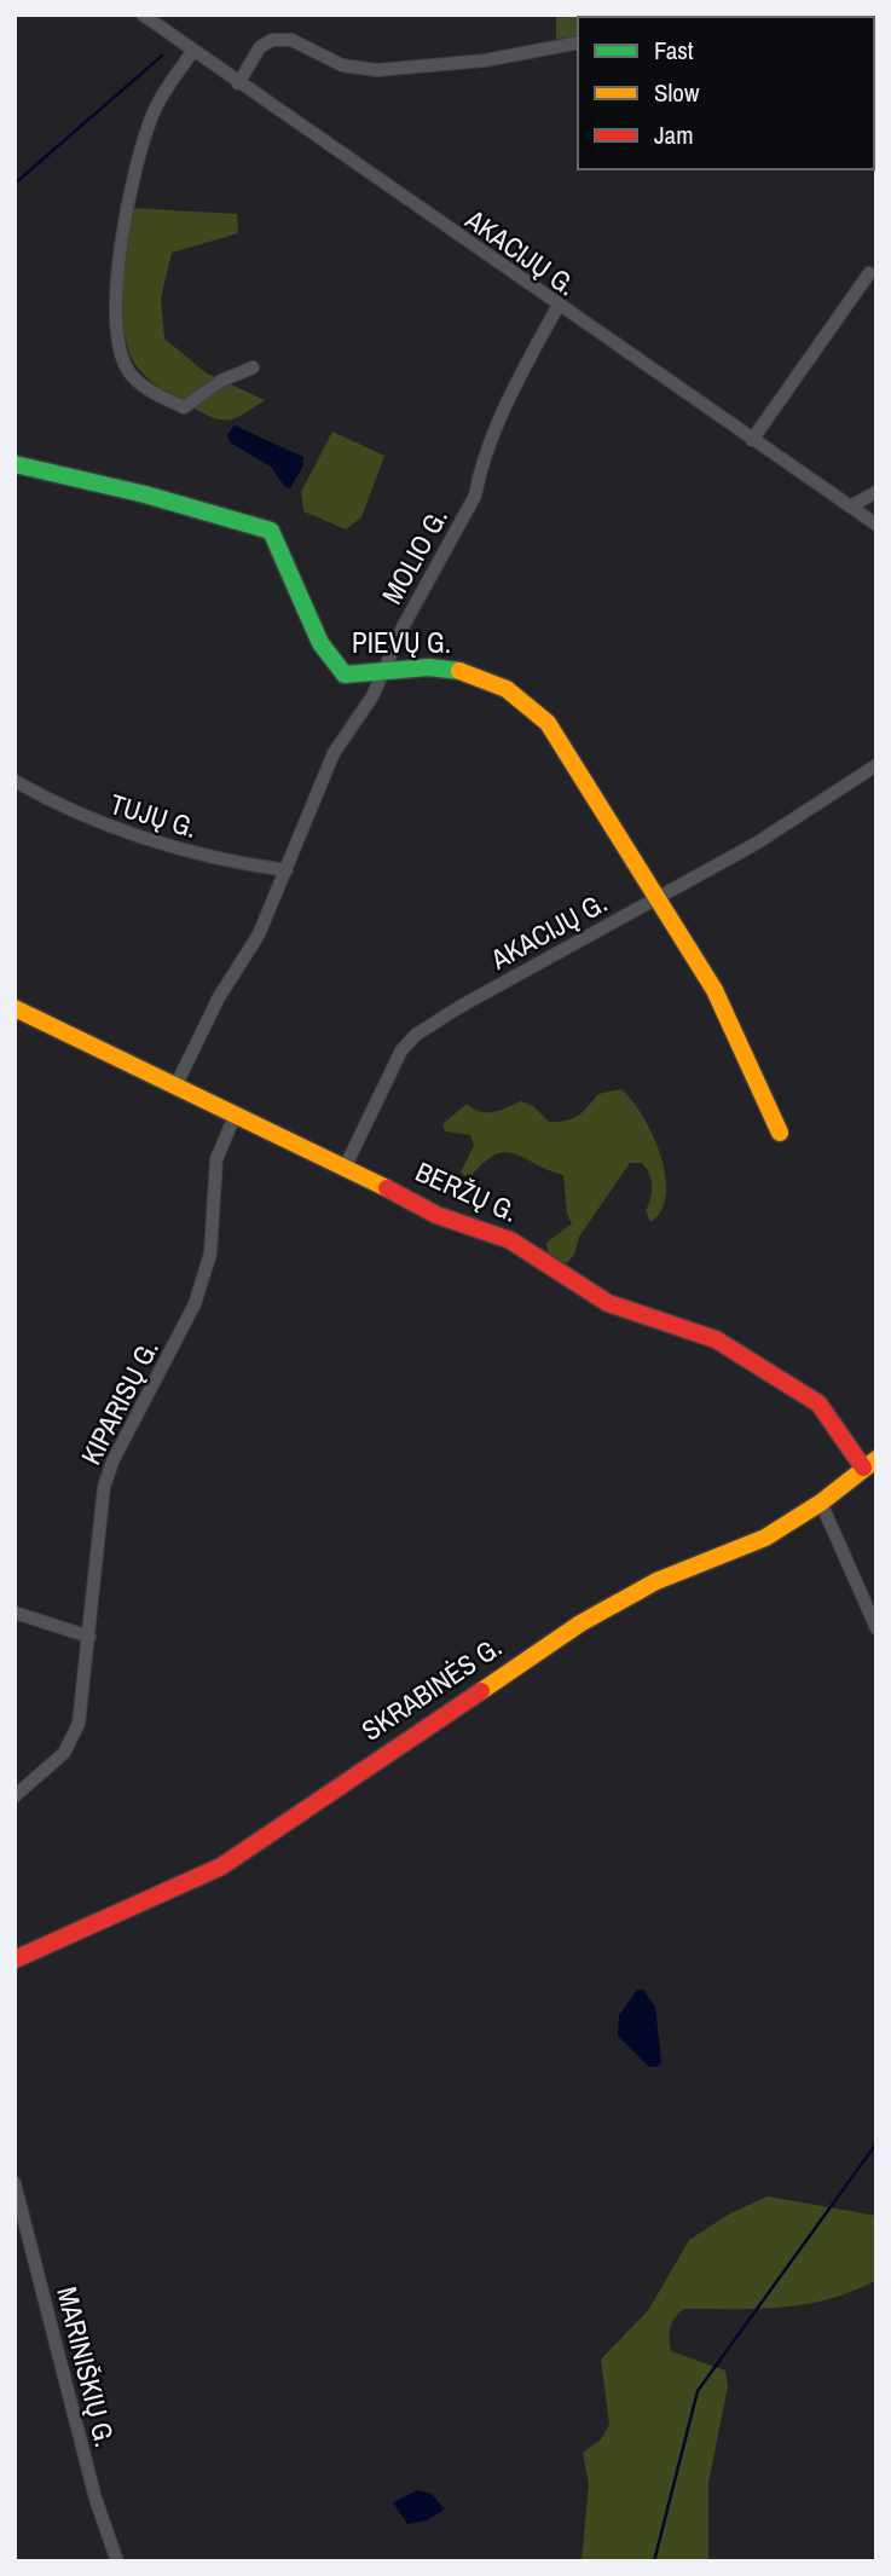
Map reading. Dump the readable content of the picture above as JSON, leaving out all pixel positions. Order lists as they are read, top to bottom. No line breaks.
{"streets":{"street":["AKACIJŲ G.","MOLIO G.","PIEVŲ G.","TUJŲ G.","BERŽŲ G.","KIPARISŲ G.","SKRABINĖS G.","MARINIŠKIŲ G."]},"crossings":[["AKACIJŲ G.","MOLIO G."],["AKACIJŲ G.","PIEVŲ G."],["AKACIJŲ G.","BERŽŲ G."],["MOLIO G.","PIEVŲ G."],["MOLIO G.","TUJŲ G."],["MOLIO G.","BERŽŲ G."],["BERŽŲ G.","KIPARISŲ G."],["BERŽŲ G.","SKRABINĖS G."]],"legend":["Fast","Slow","Jam"]}
